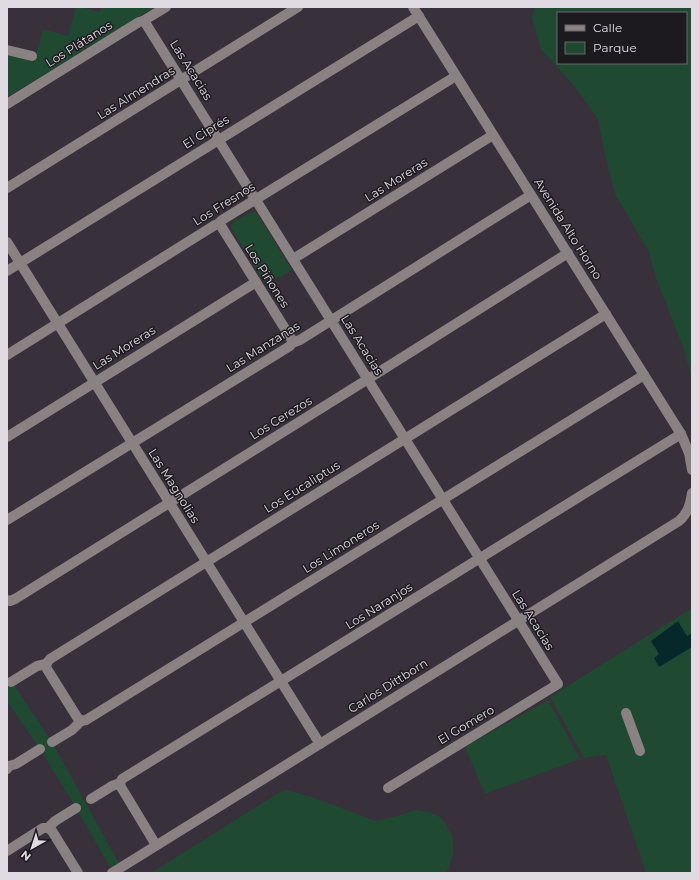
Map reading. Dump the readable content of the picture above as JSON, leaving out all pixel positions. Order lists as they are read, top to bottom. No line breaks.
{"streets":{"street":["Los Plátanos","Las Acacias","Las Almendras","El Ciprés","Las Moreras","Los Fresnos","Avenida Alto Horno","Los Piñones","Las Manzanas","Los Cerezos","Las Magnolias","Los Eucaliptus","Los Limoneros","Los Naranjos","Carlos Dittborn","El Gomero"]},"crossings":[["Los Plátanos","Las Acacias"],["Las Acacias","Las Almendras"],["Las Acacias","El Ciprés"],["Las Acacias","Las Moreras"],["Las Acacias","Los Fresnos"],["Las Acacias","Las Manzanas"],["Las Acacias","Los Cerezos"],["Las Acacias","Los Eucaliptus"],["Las Acacias","Los Limoneros"],["Las Acacias","Los Naranjos"],["Las Acacias","Carlos Dittborn"],["Las Acacias","El Gomero"],["El Ciprés","Avenida Alto Horno"],["El Ciprés","Las Magnolias"],["Las Moreras","Avenida Alto Horno"],["Las Moreras","Los Piñones"],["Las Moreras","Las Magnolias"],["Los Fresnos","Avenida Alto Horno"],["Los Fresnos","Los Piñones"],["Los Fresnos","Las Magnolias"],["Avenida Alto Horno","Las Manzanas"],["Avenida Alto Horno","Los Cerezos"],["Avenida Alto Horno","Los Eucaliptus"],["Avenida Alto Horno","Los Limoneros"],["Avenida Alto Horno","Los Naranjos"],["Los Piñones","Las Manzanas"],["Las Manzanas","Las Magnolias"],["Los Cerezos","Las Magnolias"],["Las Magnolias","Los Eucaliptus"],["Las Magnolias","Los Limoneros"],["Las Magnolias","Los Naranjos"],["Las Magnolias","Carlos Dittborn"]],"legend":["Calle","Parque"],"north":"bottom left"}
